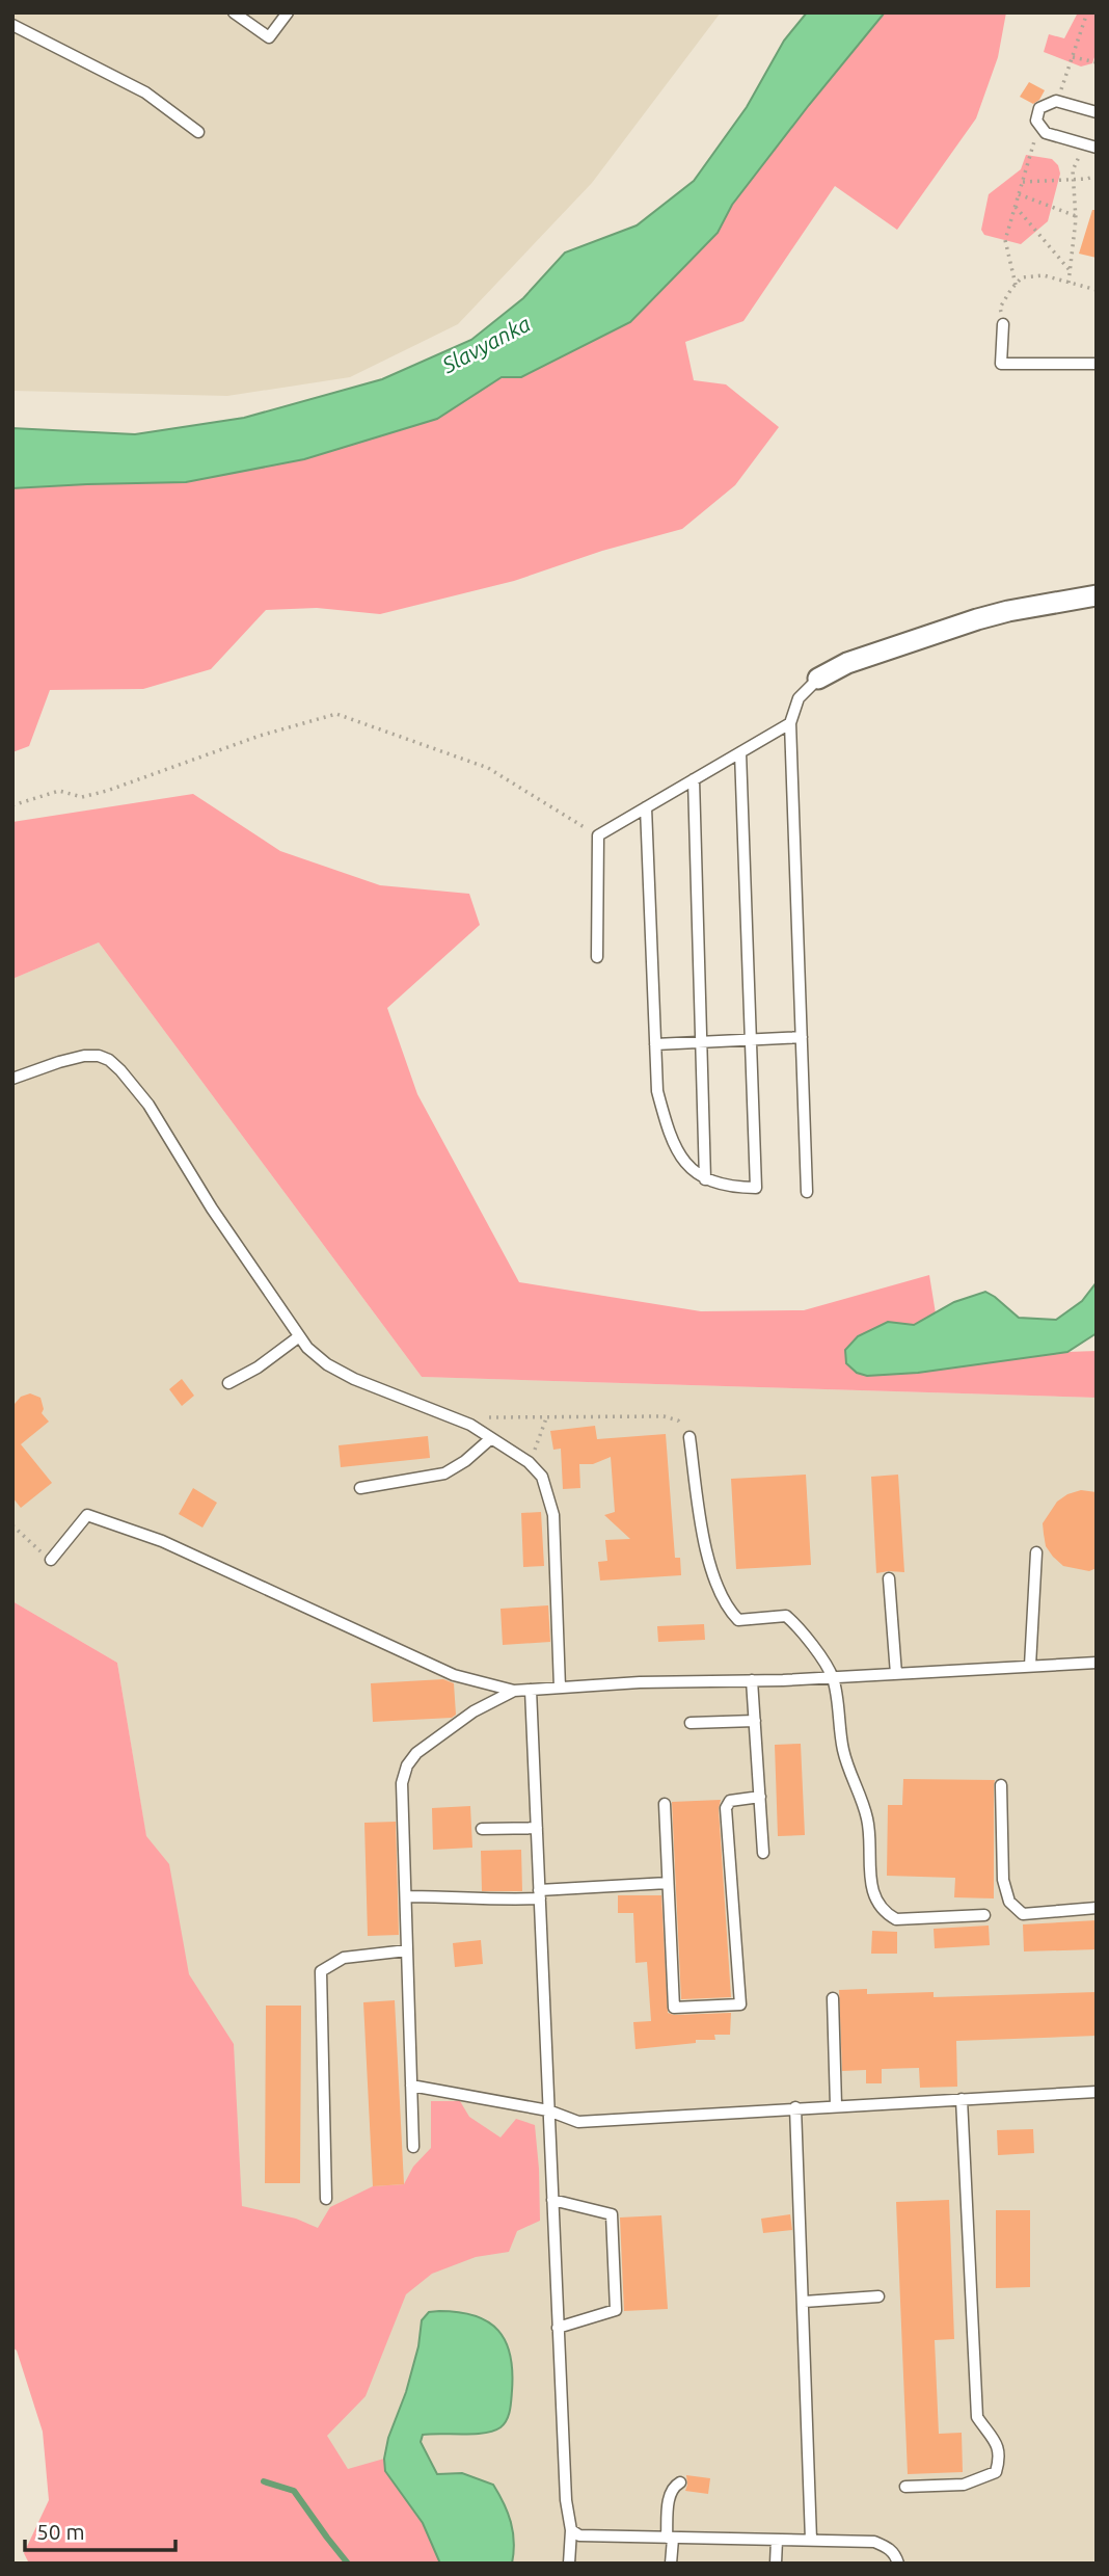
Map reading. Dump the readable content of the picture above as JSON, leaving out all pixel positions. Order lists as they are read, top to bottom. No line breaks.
{"water":["Slavyanka"],"scale_bar":"50 m"}
